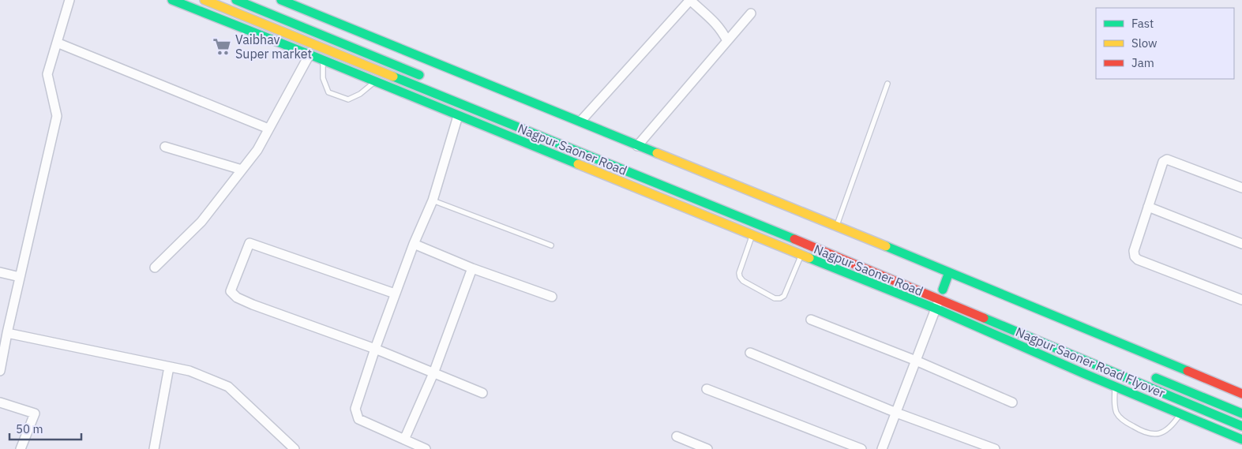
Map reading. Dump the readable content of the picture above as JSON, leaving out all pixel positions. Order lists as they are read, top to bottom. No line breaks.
{"streets":{"main road":["Nagpur Saoner Road","Nagpur Saoner Road Flyover"]},"crossings":[["Nagpur Saoner Road","Nagpur Saoner Road Flyover"]],"places":{"supermarket":["Vaibhav Super market"]},"legend":["Fast","Slow","Jam"],"scale_bar":"50 m"}
